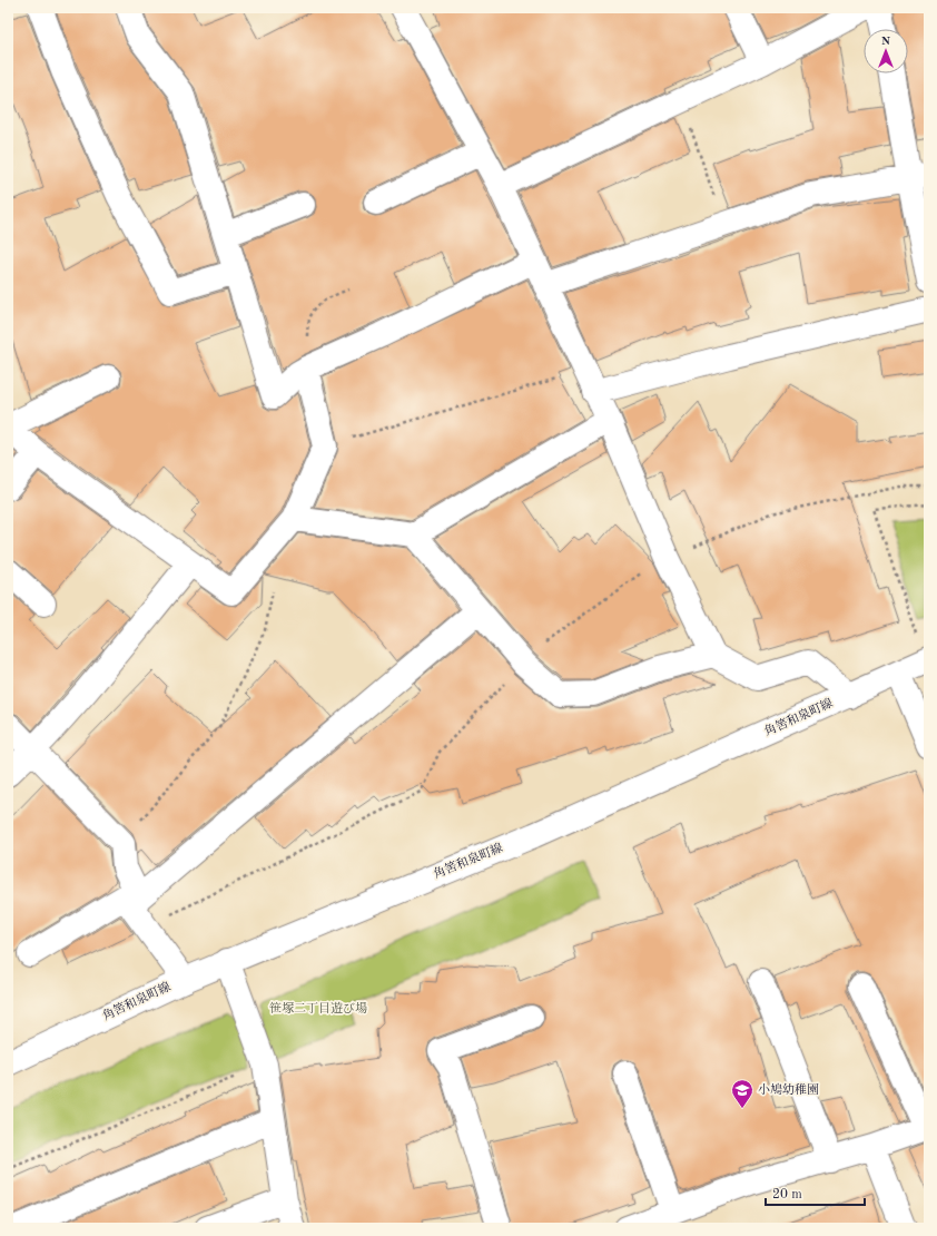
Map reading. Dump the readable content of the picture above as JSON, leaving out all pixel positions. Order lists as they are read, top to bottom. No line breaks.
{"streets":{"street":["角筈和泉町線"]},"parks":["笹塚二丁目遊び場"],"places":{"school or university":["小鳩幼稚園"]},"scale_bar":"20 m","north":"top"}
